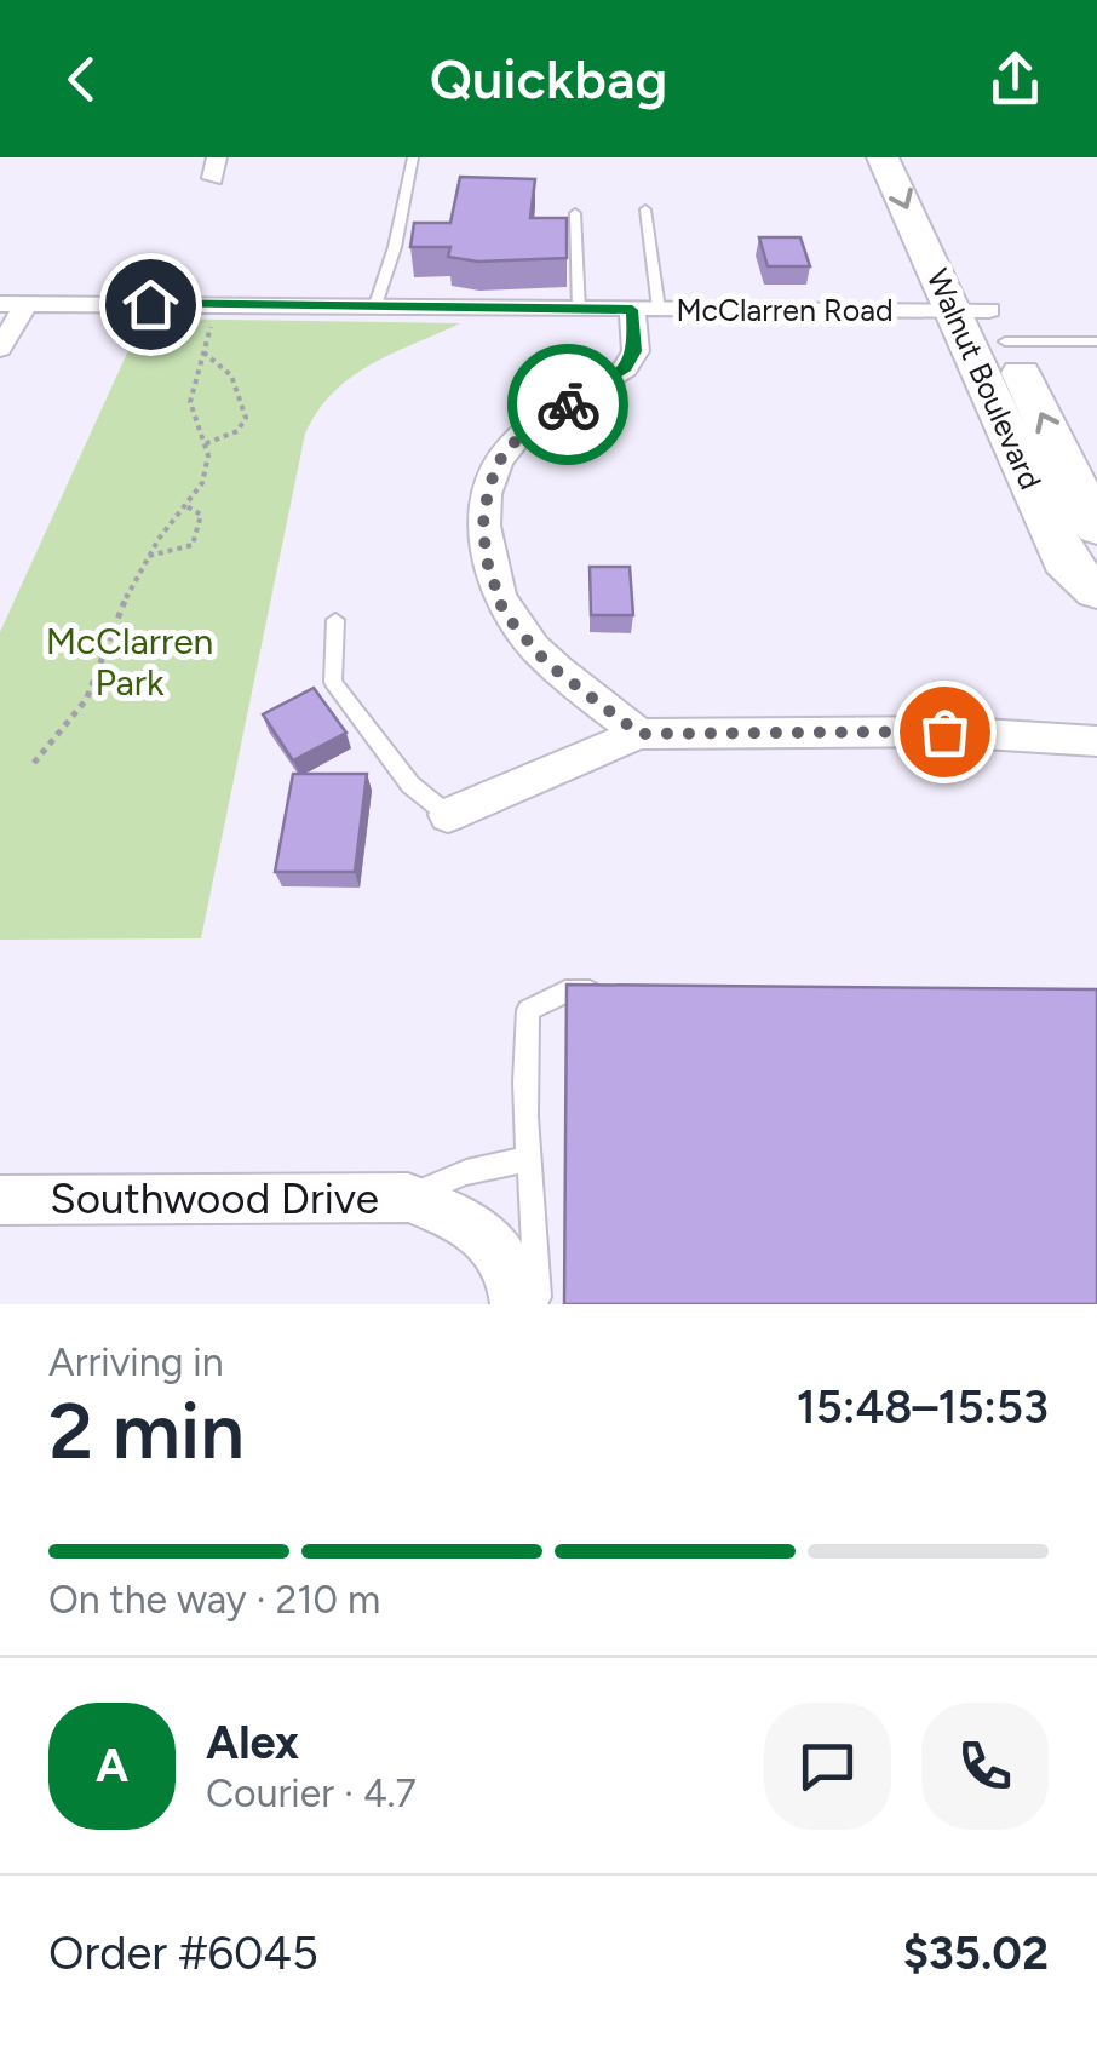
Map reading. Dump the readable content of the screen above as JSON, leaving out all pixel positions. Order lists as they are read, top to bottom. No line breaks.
{"streets":{"street":["McClarren Road","Walnut Boulevard","Southwood Drive"]},"crossings":[["McClarren Road","Walnut Boulevard"]],"parks":["McClarren Park"],"page":{"header":"Quickbag","heading":["2 min","Arriving in","15:48–15:53"],"panel":["Alex","Courier · 4.7","Order #6045","$35.02"],"bar":"On the way · 210 m","round":"A"}}
